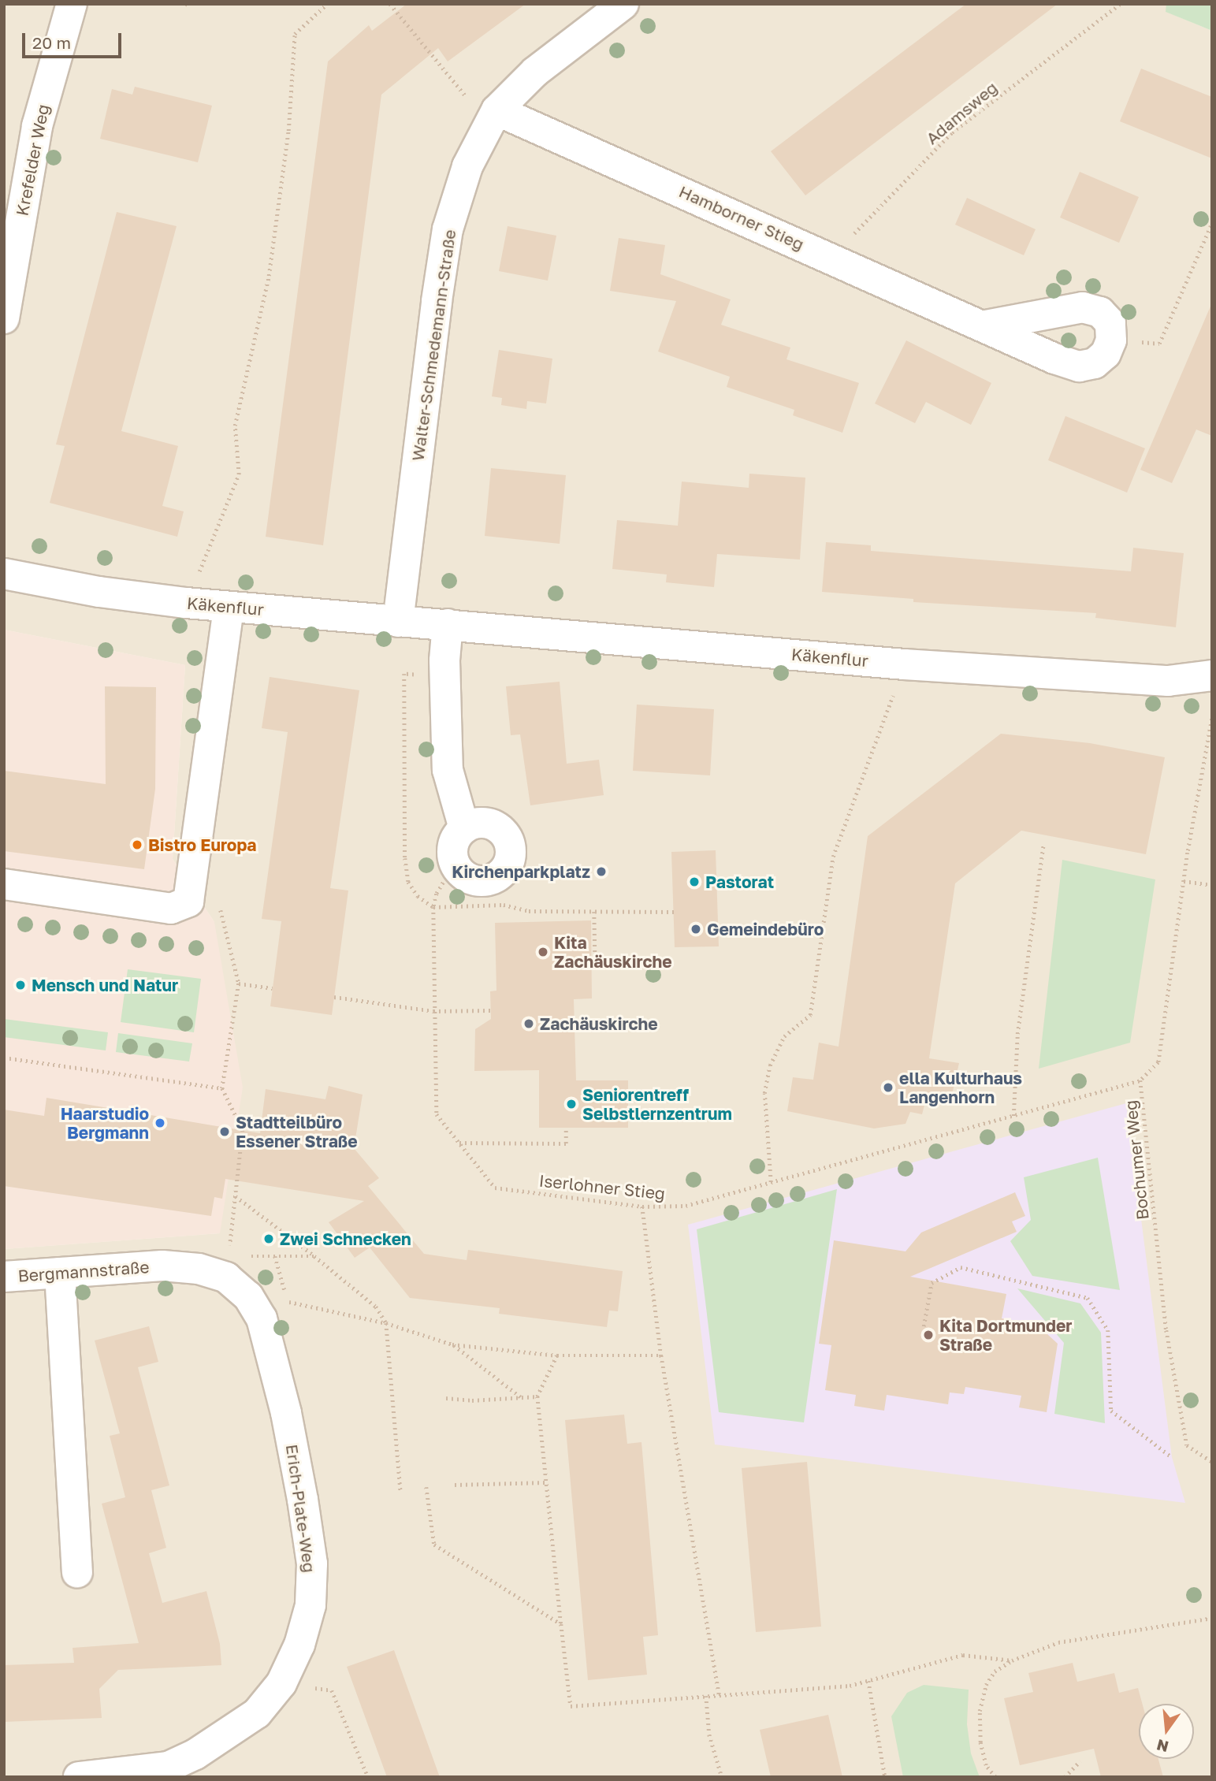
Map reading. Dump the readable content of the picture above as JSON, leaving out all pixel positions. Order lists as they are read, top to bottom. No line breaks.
{"streets":{"street":["Krefelder Weg","Hamborner Stieg","Walter-Schmedemann-Straße","Käkenflur","Bergmannstraße","Erich-Plate-Weg"],"path":["Adamsweg","Bochumer Weg","Iserlohner Stieg"]},"crossings":[["Adamsweg","Hamborner Stieg"],["Hamborner Stieg","Walter-Schmedemann-Straße"],["Walter-Schmedemann-Straße","Käkenflur"],["Bochumer Weg","Iserlohner Stieg"],["Bergmannstraße","Erich-Plate-Weg"]],"places":["Bistro Europa","Kirchenparkplatz","Pastorat","Gemeindebüro","Kita Zachäuskirche","Mensch und Natur","Zachäuskirche","ella Kulturhaus Langenhorn","Seniorentreff Selbstlernzentrum","Haarstudio Bergmann","Stadtteilbüro Essener Straße","Zwei Schnecken","Kita Dortmunder Straße"],"scale_bar":"20 m","north":"bottom"}
